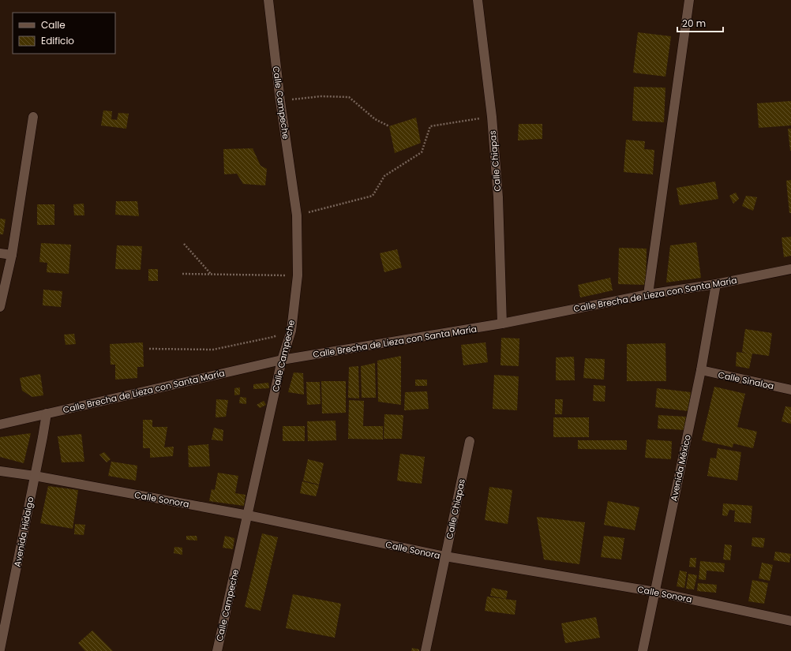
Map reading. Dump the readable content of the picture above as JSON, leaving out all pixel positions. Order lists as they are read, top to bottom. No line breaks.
{"streets":{"street":["Calle Campeche","Calle Chiapas","Calle Brecha de Lieza con Santa María","Calle Sinaloa","Avenida México","Calle Sonora","Avenida Hidalgo"]},"crossings":[["Calle Campeche","Calle Brecha de Lieza con Santa María"],["Calle Campeche","Calle Sonora"],["Calle Chiapas","Calle Brecha de Lieza con Santa María"],["Calle Chiapas","Calle Sonora"],["Calle Brecha de Lieza con Santa María","Avenida México"],["Calle Brecha de Lieza con Santa María","Avenida Hidalgo"],["Calle Sinaloa","Avenida México"],["Avenida México","Calle Sonora"],["Calle Sonora","Avenida Hidalgo"]],"legend":["Calle","Edificio"],"scale_bar":"20 m"}
